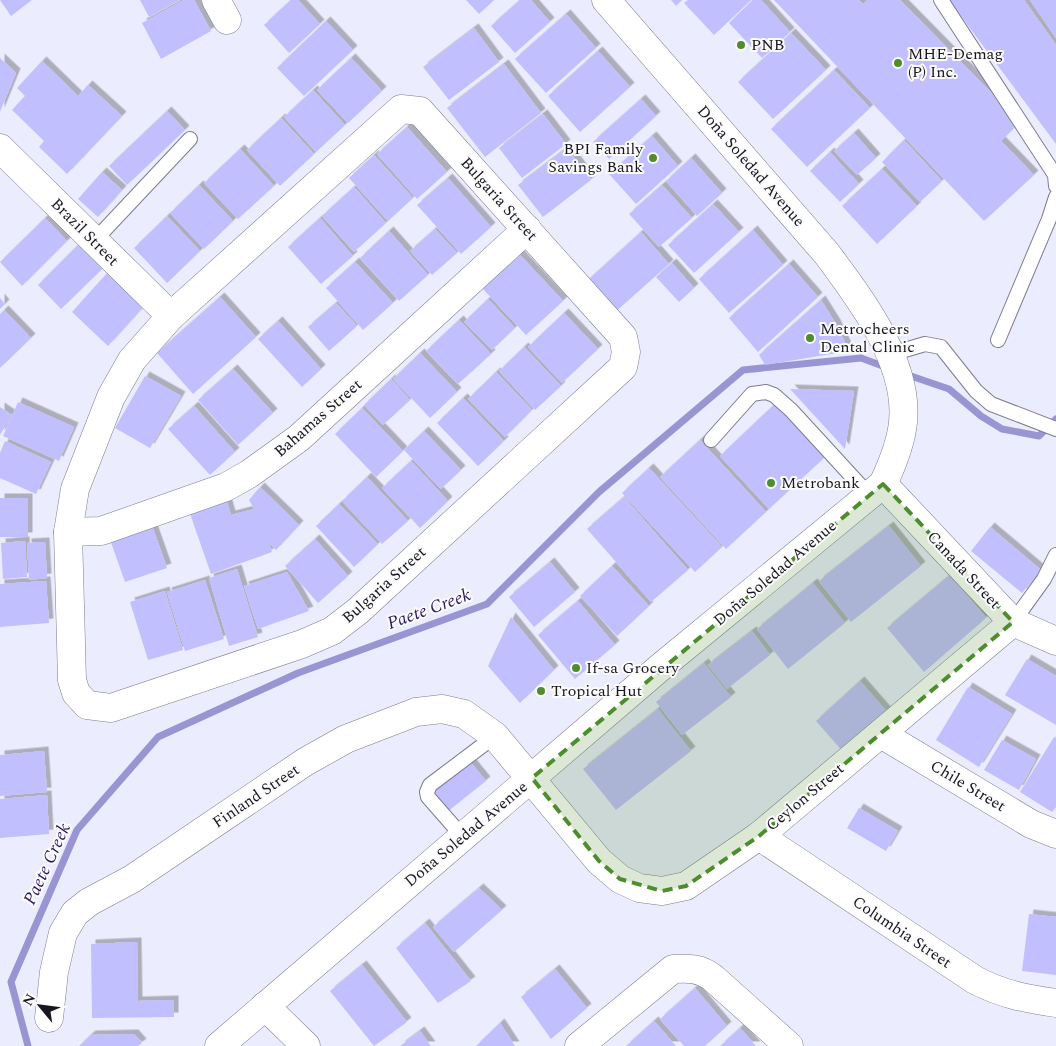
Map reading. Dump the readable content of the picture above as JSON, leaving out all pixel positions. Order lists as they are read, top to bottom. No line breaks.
{"streets":{"street":["Doña Soledad Avenue","Bulgaria Street","Brazil Street","Bahamas Street","Canada Street","Chile Street","Finland Street","Ceylon Street","Columbia Street"]},"crossings":[["Doña Soledad Avenue","Canada Street"],["Doña Soledad Avenue","Finland Street"],["Doña Soledad Avenue","Ceylon Street"],["Bulgaria Street","Brazil Street"],["Bulgaria Street","Bahamas Street"],["Canada Street","Ceylon Street"],["Chile Street","Ceylon Street"],["Finland Street","Ceylon Street"],["Ceylon Street","Columbia Street"]],"water":["Paete Creek"],"places":["PNB","MHE-Demag (P) Inc.","BPI Family Savings Bank","Metrocheers Dental Clinic","Metrobank","If-sa Grocery","Tropical Hut"],"north":"top left"}
